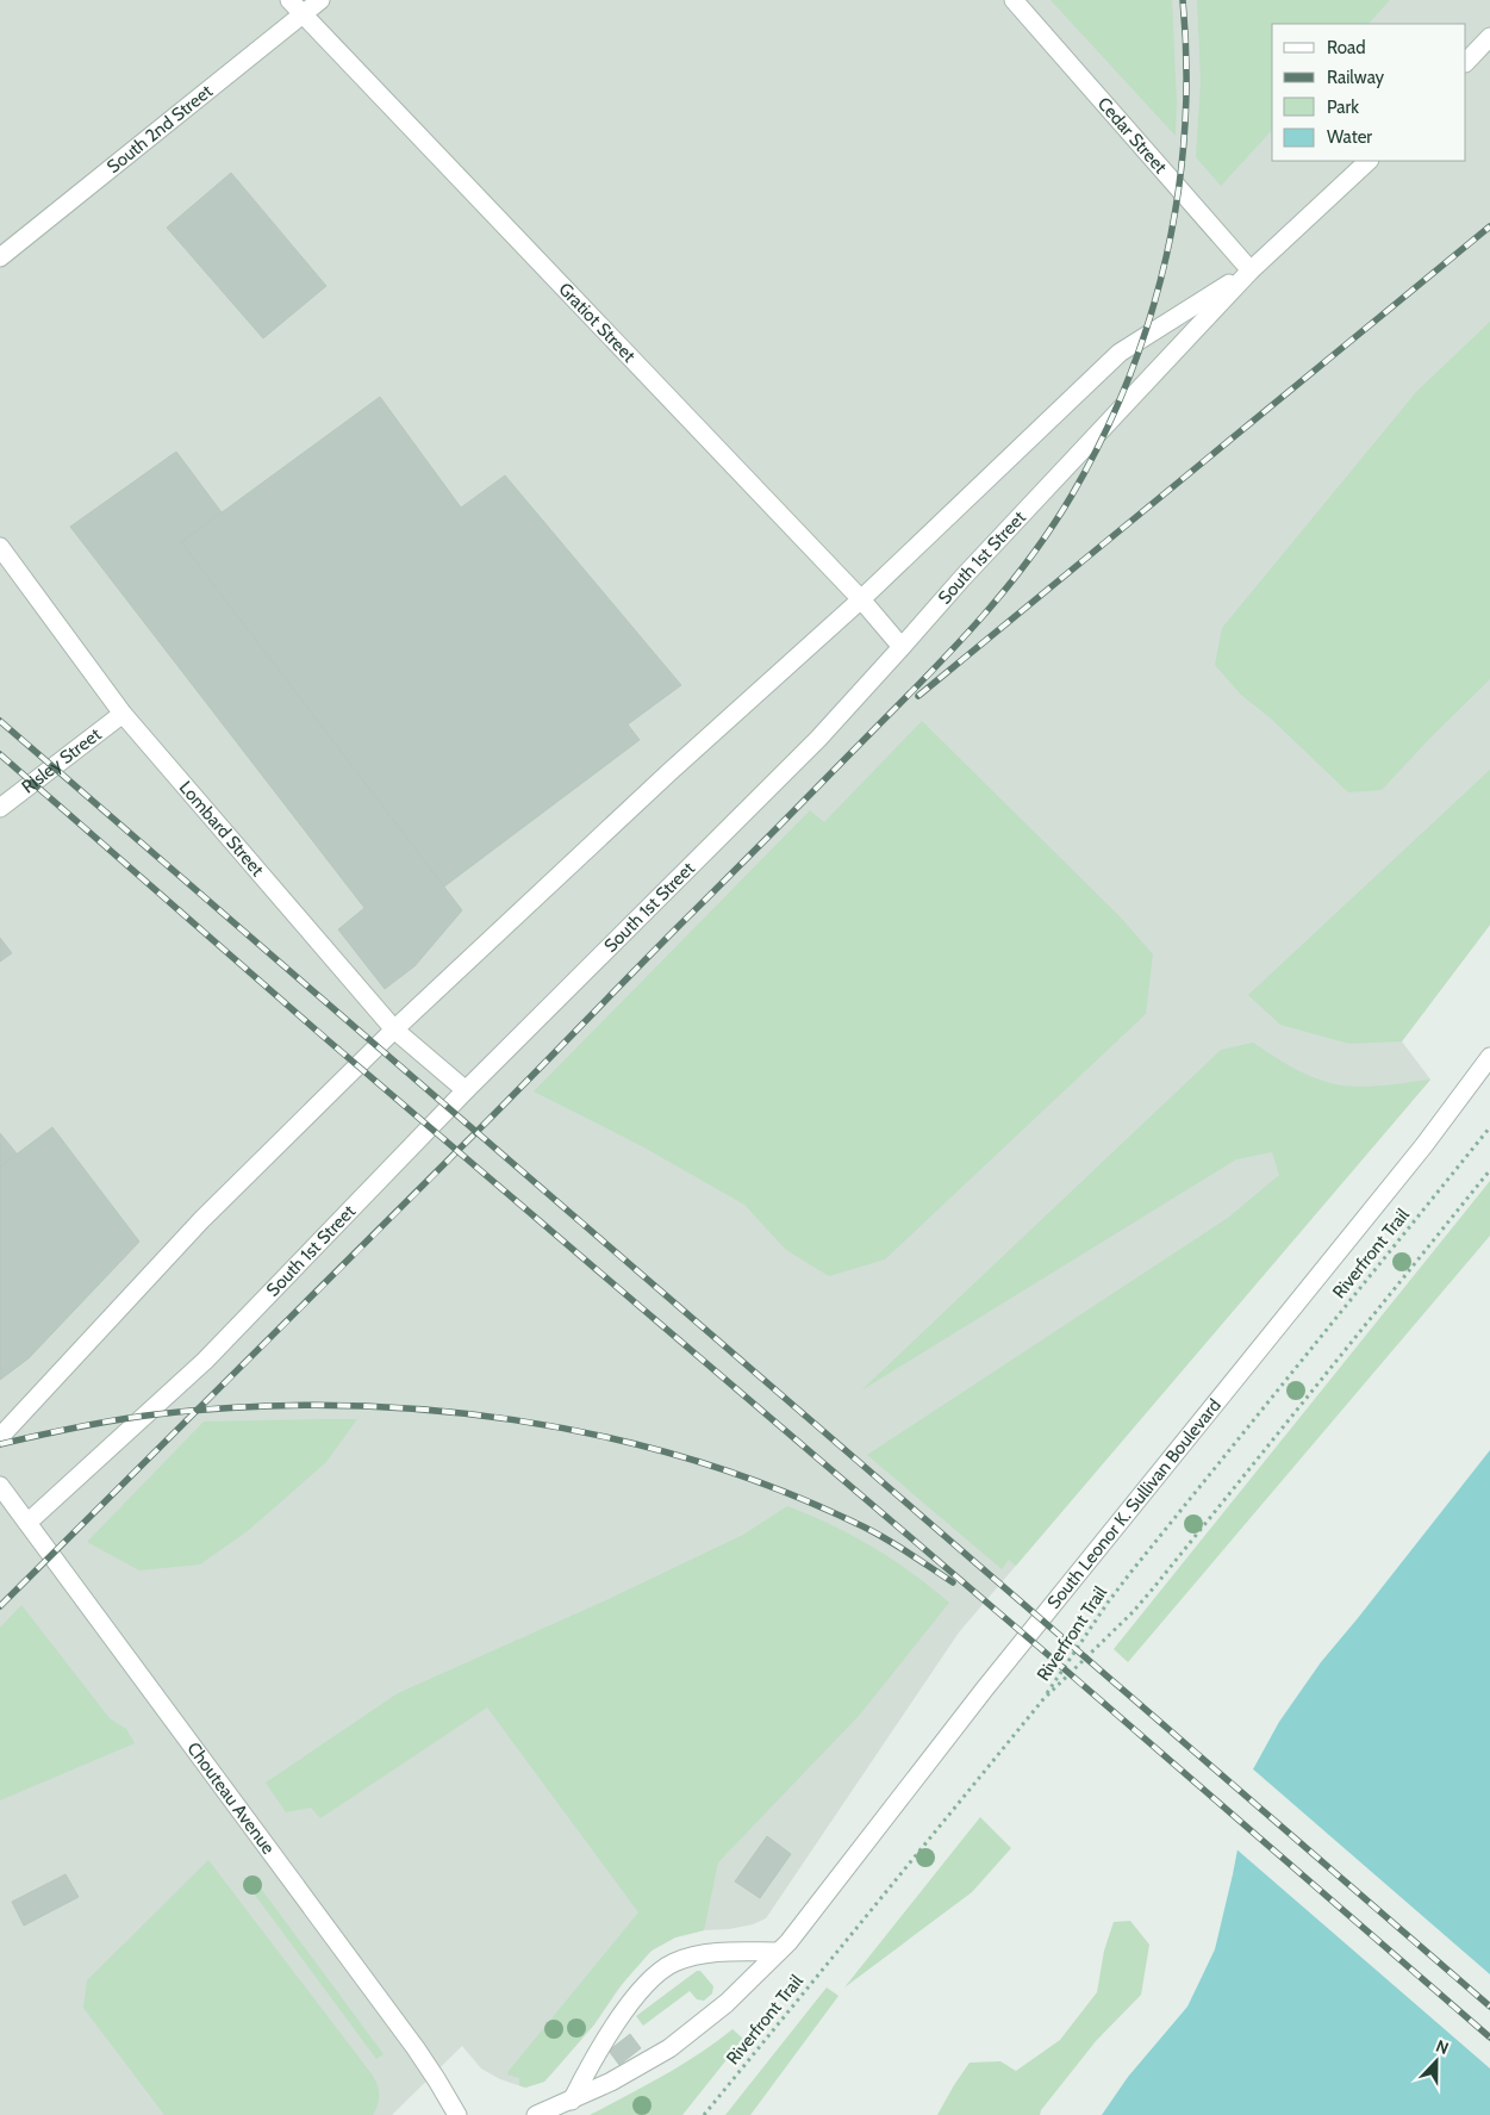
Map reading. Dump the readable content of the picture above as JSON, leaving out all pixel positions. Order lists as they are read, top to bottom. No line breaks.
{"streets":{"street":["South 2nd Street","Cedar Street","Gratiot Street","South 1st Street","Risley Street","Lombard Street","South Leonor K. Sullivan Boulevard","Chouteau Avenue"],"path":["Riverfront Trail"]},"crossings":[["South 2nd Street","Gratiot Street"],["Cedar Street","South 1st Street"],["Gratiot Street","South 1st Street"],["South 1st Street","Lombard Street"],["South 1st Street","Chouteau Avenue"],["Risley Street","Lombard Street"]],"legend":["Road","Railway","Park","Water"],"north":"top"}
